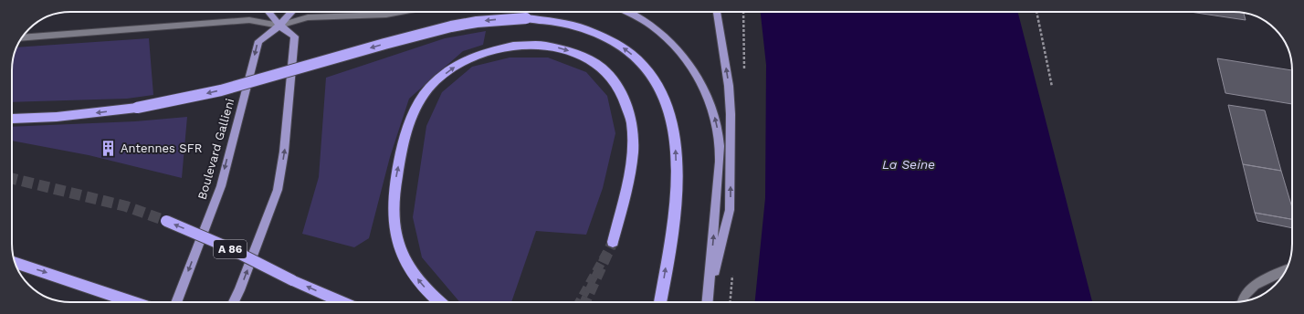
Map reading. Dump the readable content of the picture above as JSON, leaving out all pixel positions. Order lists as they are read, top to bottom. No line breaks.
{"streets":{"highway":["A 86"],"main road":["Boulevard Gallieni"]},"water":["La Seine"],"places":{"building":["Antennes SFR"]}}
